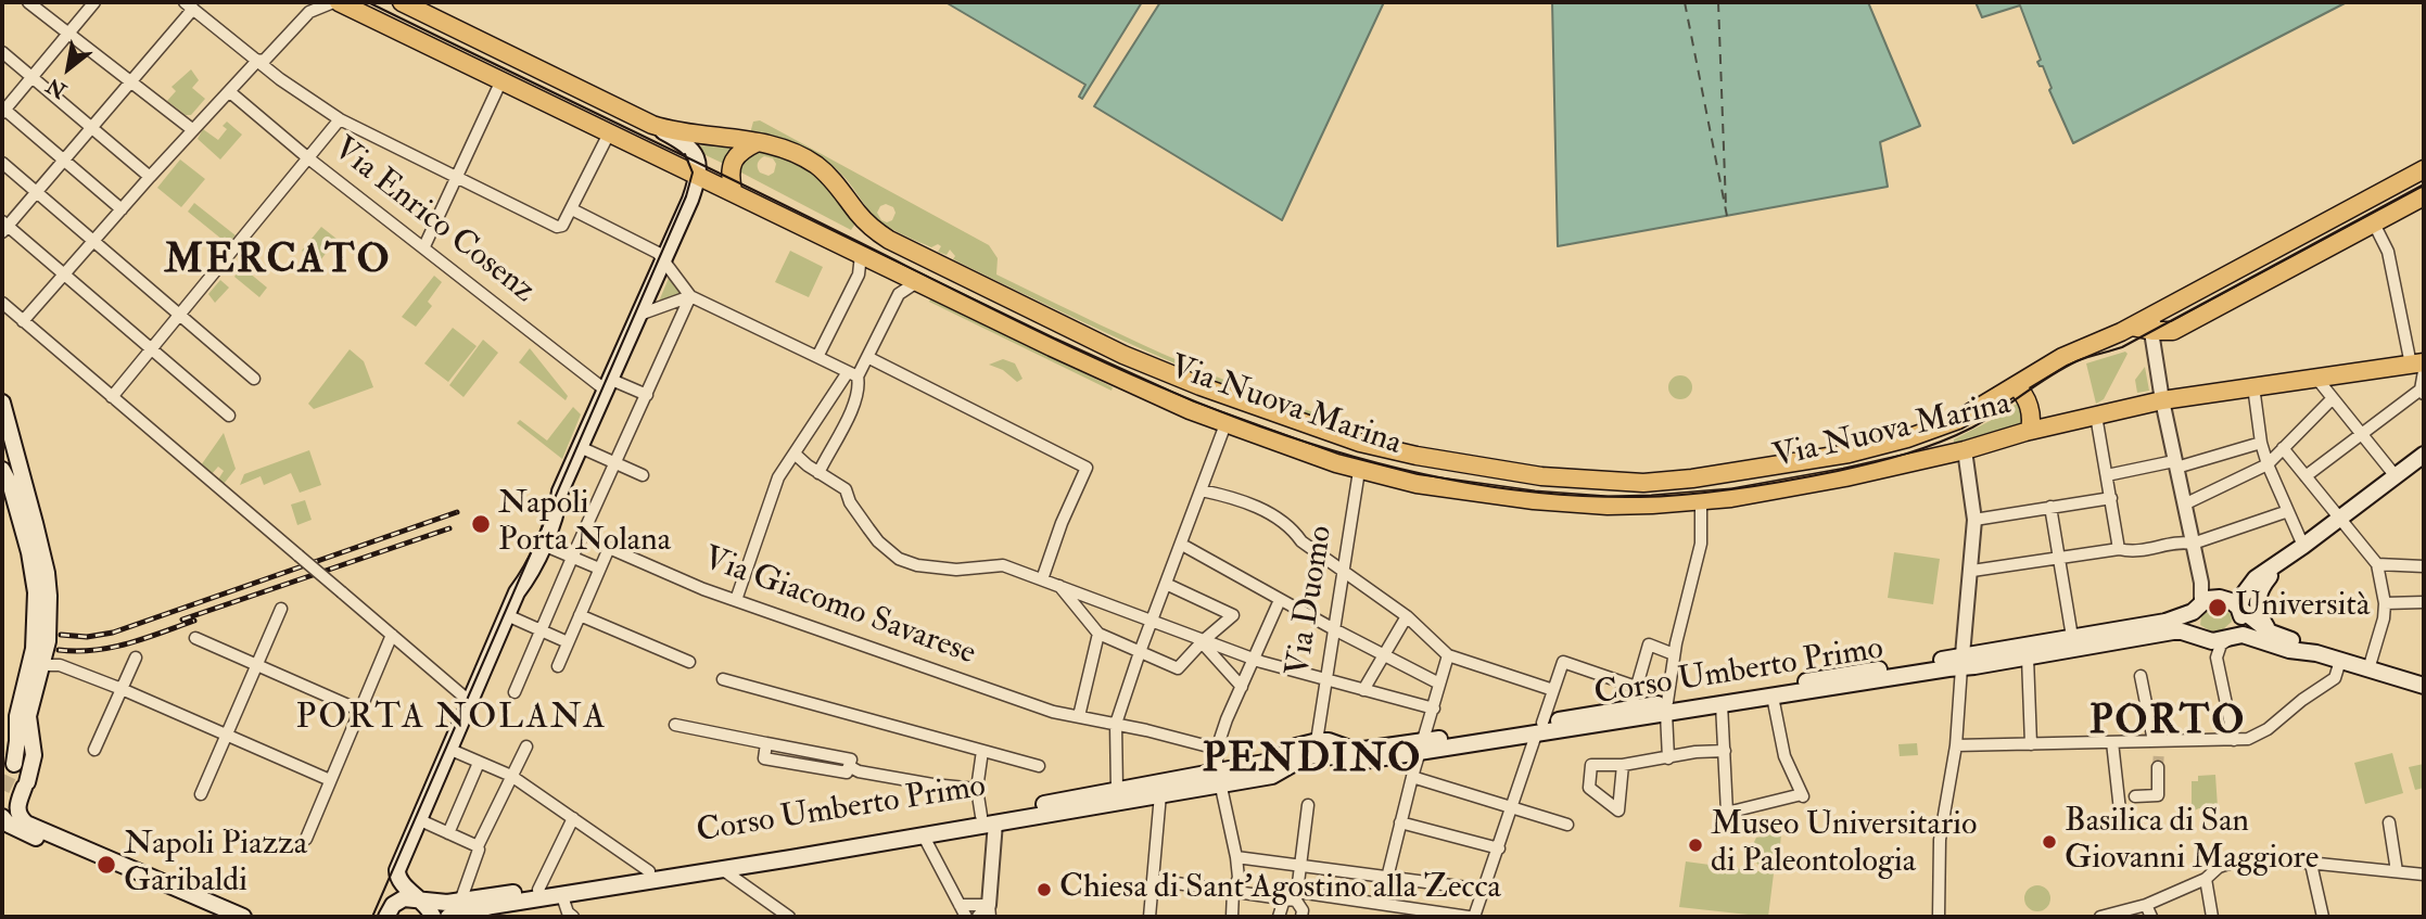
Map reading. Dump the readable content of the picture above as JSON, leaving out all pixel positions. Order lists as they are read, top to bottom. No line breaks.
{"streets":{"main road":["Via Nuova Marina","Corso Umberto Primo"],"street":["Via Enrico Cosenz","Via Duomo","Via Giacomo Savarese"]},"crossings":[["Via Nuova Marina","Via Duomo"]],"districts":["MERCATO","PORTA NOLANA","PORTO","PENDINO"],"places":["Napoli Porta Nolana","Università","Basilica di San Giovanni Maggiore","Museo Universitario di Paleontologia","Napoli Piazza Garibaldi","Chiesa di Sant'Agostino alla Zecca"],"north":"bottom left"}
